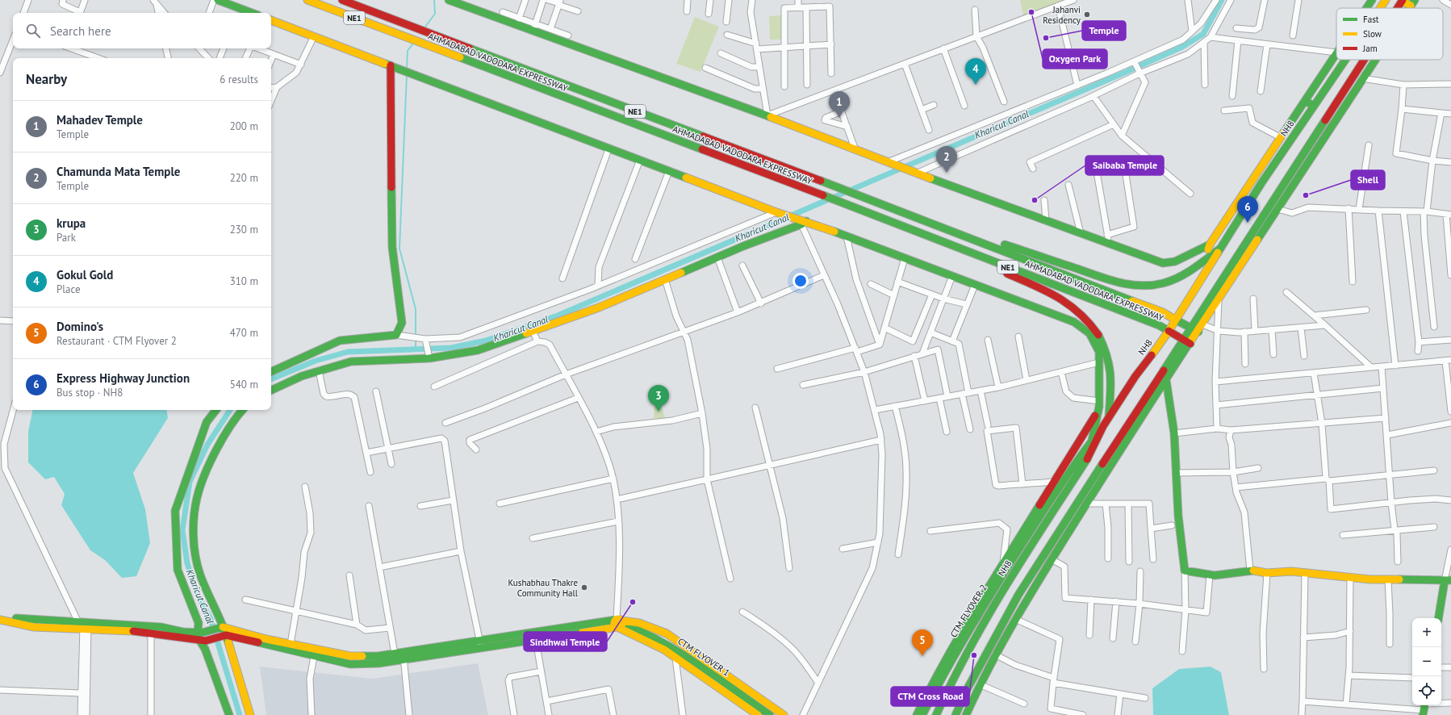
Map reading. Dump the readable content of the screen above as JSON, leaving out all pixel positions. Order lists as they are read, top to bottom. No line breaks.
{"streets":{"main road":["NE1","AHMADABAD VADODARA EXPRESSWAY","NH8","CTM FLYOVER 2","CTM FLYOVER 1"]},"crossings":[["AHMADABAD VADODARA EXPRESSWAY","NH8"],["NH8","CTM FLYOVER 2"]],"water":["Kharicut Canal"],"places":["Oxygen Park","Jahanvi Residency","Temple","Shell","Saibaba Temple","Kushabhau Thakre Community Hall","Sindhwai Temple","CTM Cross Road"],"legend":["Fast","Slow","Jam"],"page":{"search":"Search here","pins":["4","1","2","6","3","5"],"heading":["Nearby","6 results"],"list":[{"mark":"1","name":"Mahadev Temple","note":"Temple","value":"200 m"},{"mark":"2","name":"Chamunda Mata Temple","note":"Temple","value":"220 m"},{"mark":"3","name":"krupa","note":"Park","value":"230 m"},{"mark":"4","name":"Gokul Gold","note":"Place","value":"310 m"},{"mark":"5","name":"Domino's","note":"Restaurant · CTM Flyover 2","value":"470 m"},{"mark":"6","name":"Express Highway Junction","note":"Bus stop · NH8","value":"540 m"}],"map_buttons":["+","−"]}}
